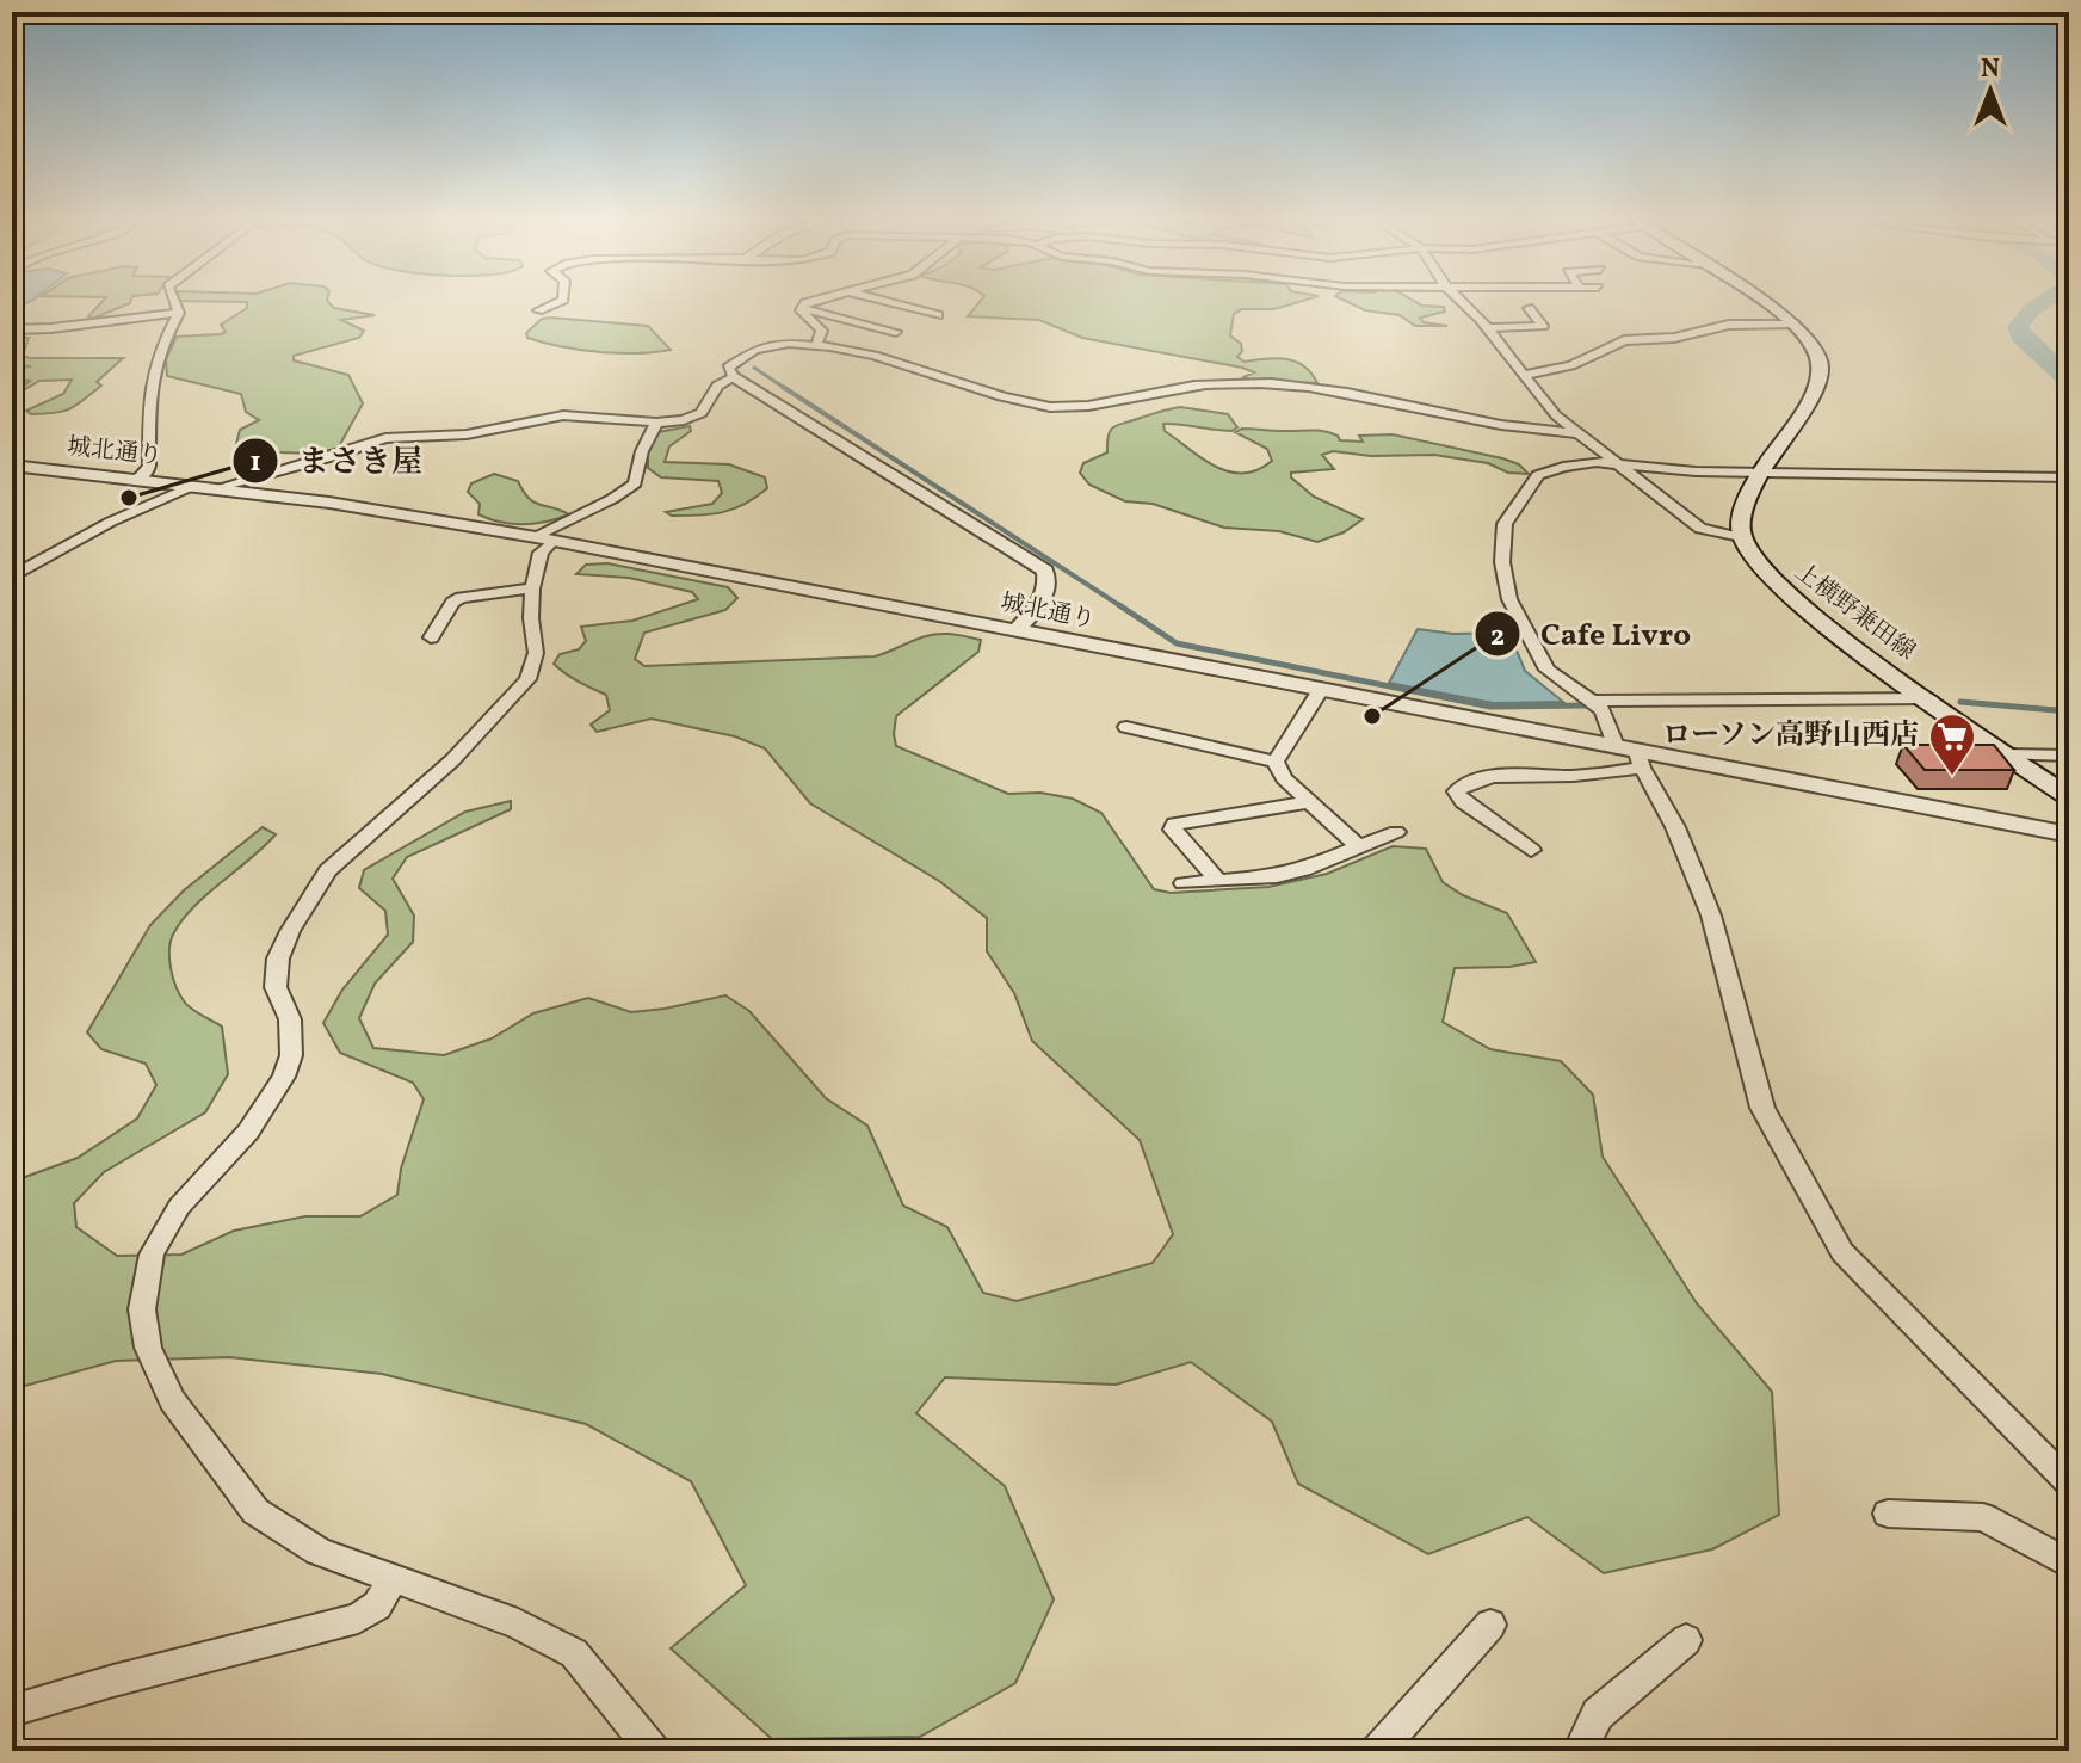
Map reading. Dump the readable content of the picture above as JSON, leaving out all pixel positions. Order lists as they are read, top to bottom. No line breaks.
{"streets":{"main road":["上横野兼田線"],"street":["城北通り"]},"places":{"other":["まさき屋","Cafe Livro"],"supermarket":["ローソン高野山西店"]},"north":"top"}
